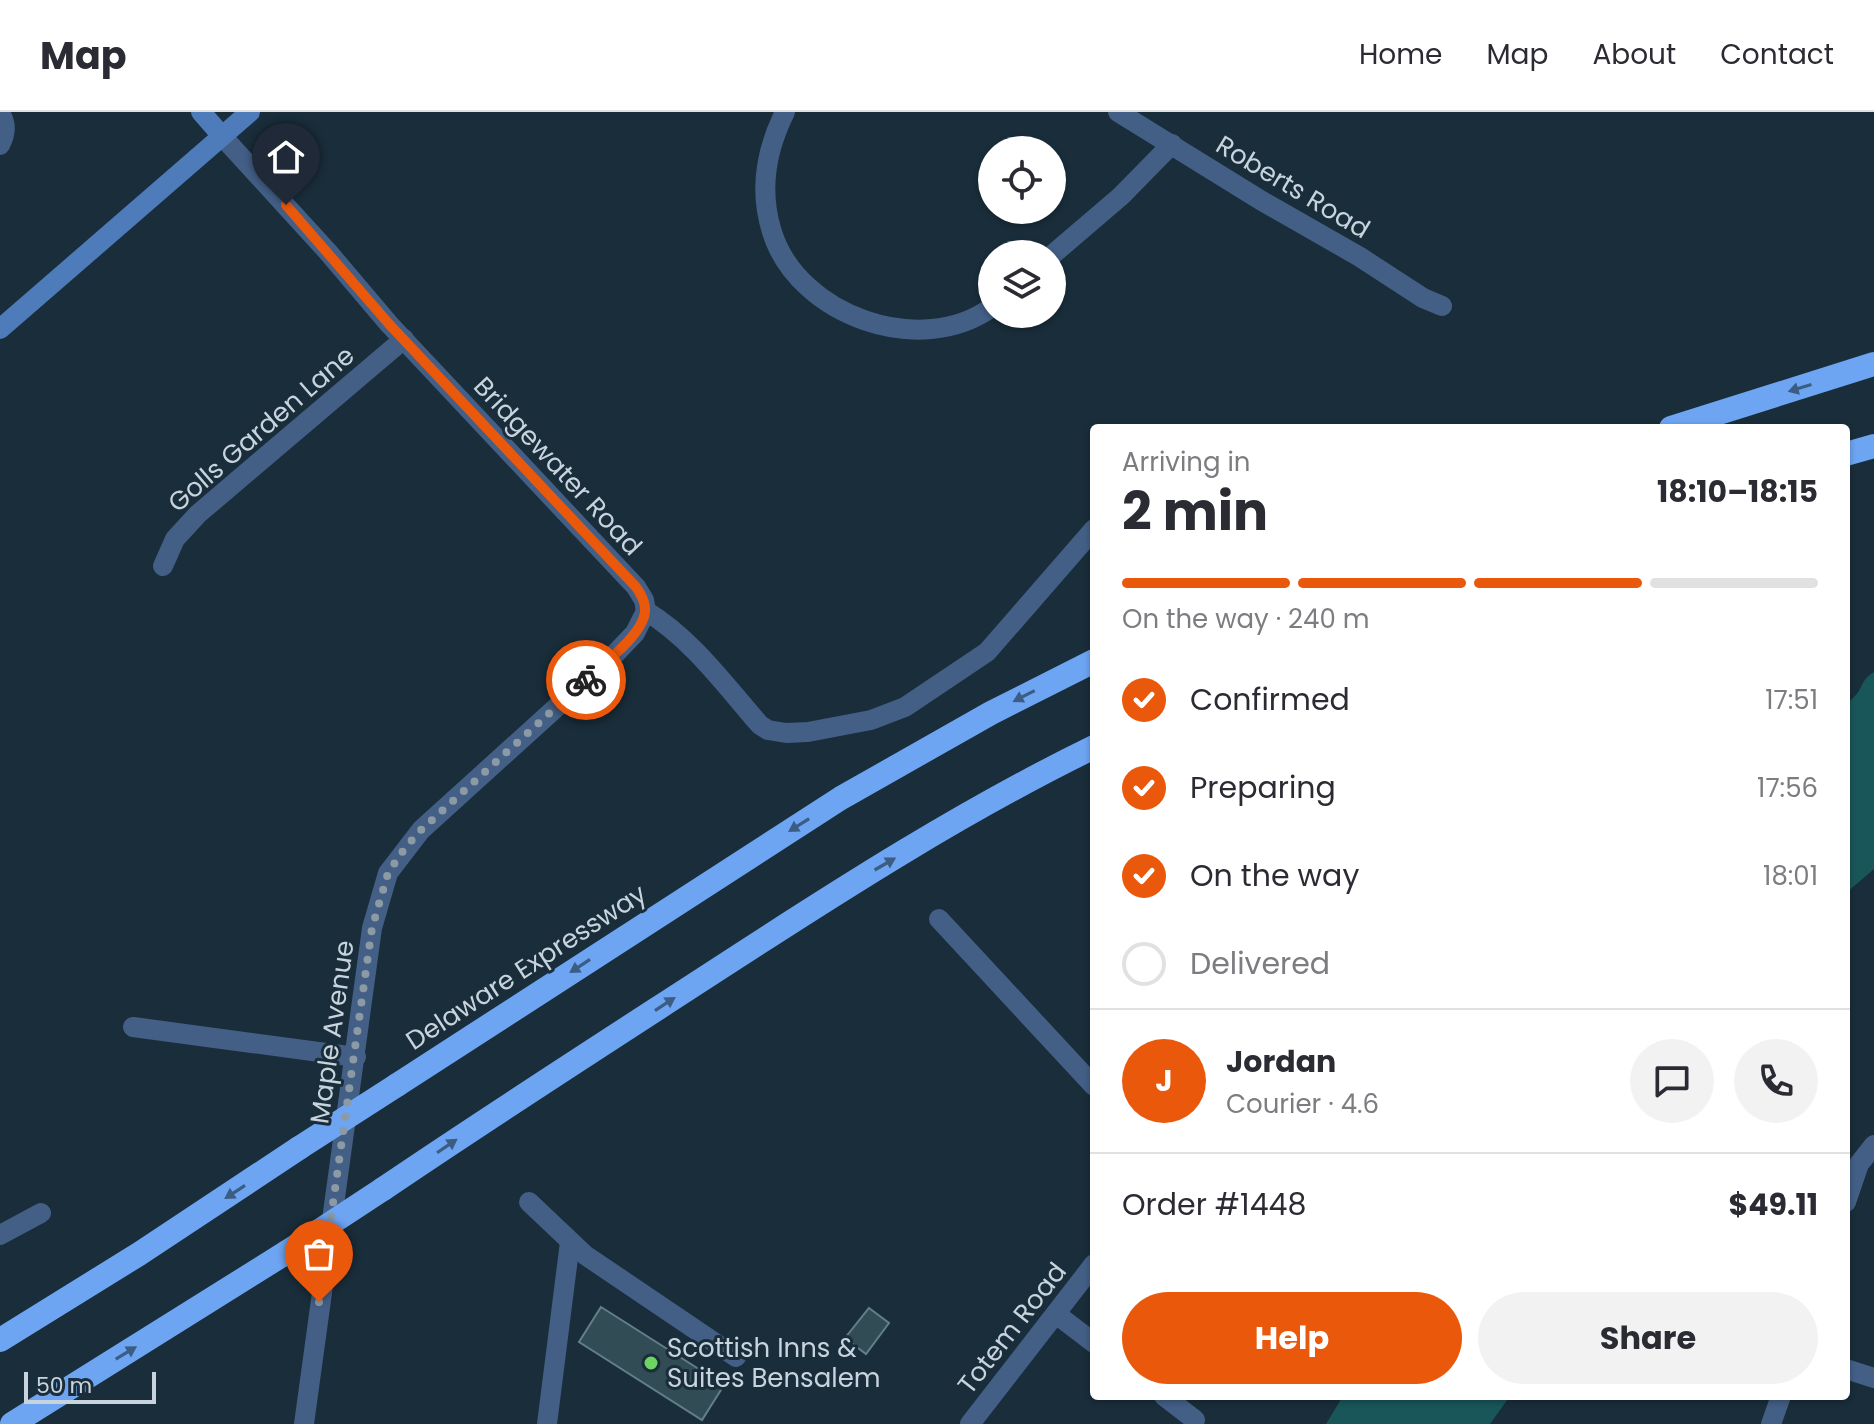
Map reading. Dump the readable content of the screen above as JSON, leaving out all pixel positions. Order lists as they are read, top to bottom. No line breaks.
{"streets":{"highway":["Delaware Expressway"],"main road":["Bridgewater Road"],"street":["Roberts Road","Golls Garden Lane","Maple Avenue","Totem Road"]},"crossings":[["Golls Garden Lane","Bridgewater Road"],["Bridgewater Road","Maple Avenue"]],"places":["Scottish Inns & Suites Bensalem"],"scale_bar":"50 m","page":{"header":"Map","nav":["Home","Map","About","Contact"],"heading":["2 min","Arriving in","18:10–18:15"],"panel":["Jordan","Courier · 4.6","Order #1448","$49.11"],"bar":"On the way · 240 m","list":[["Confirmed","17:51"],["Preparing","17:56"],["On the way","18:01"],"Delivered"],"round":"J","buttons":["Help","Share"],"scale":"50 m"}}
